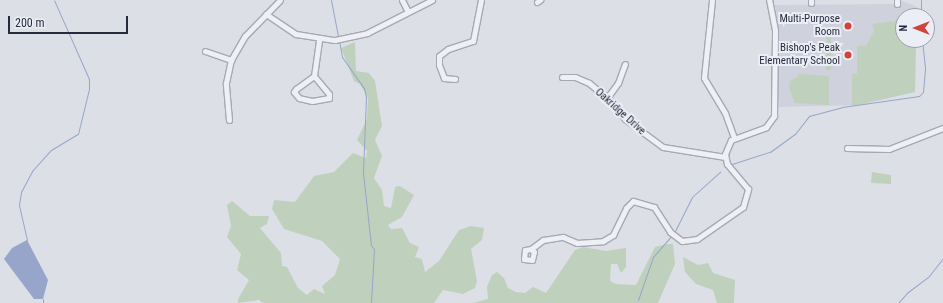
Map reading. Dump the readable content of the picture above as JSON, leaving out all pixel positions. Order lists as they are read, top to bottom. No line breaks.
{"streets":{"street":["Oakridge Drive"]},"places":["Multi-Purpose Room","Bishop's Peak Elementary School"],"scale_bar":"200 m","north":"left"}
